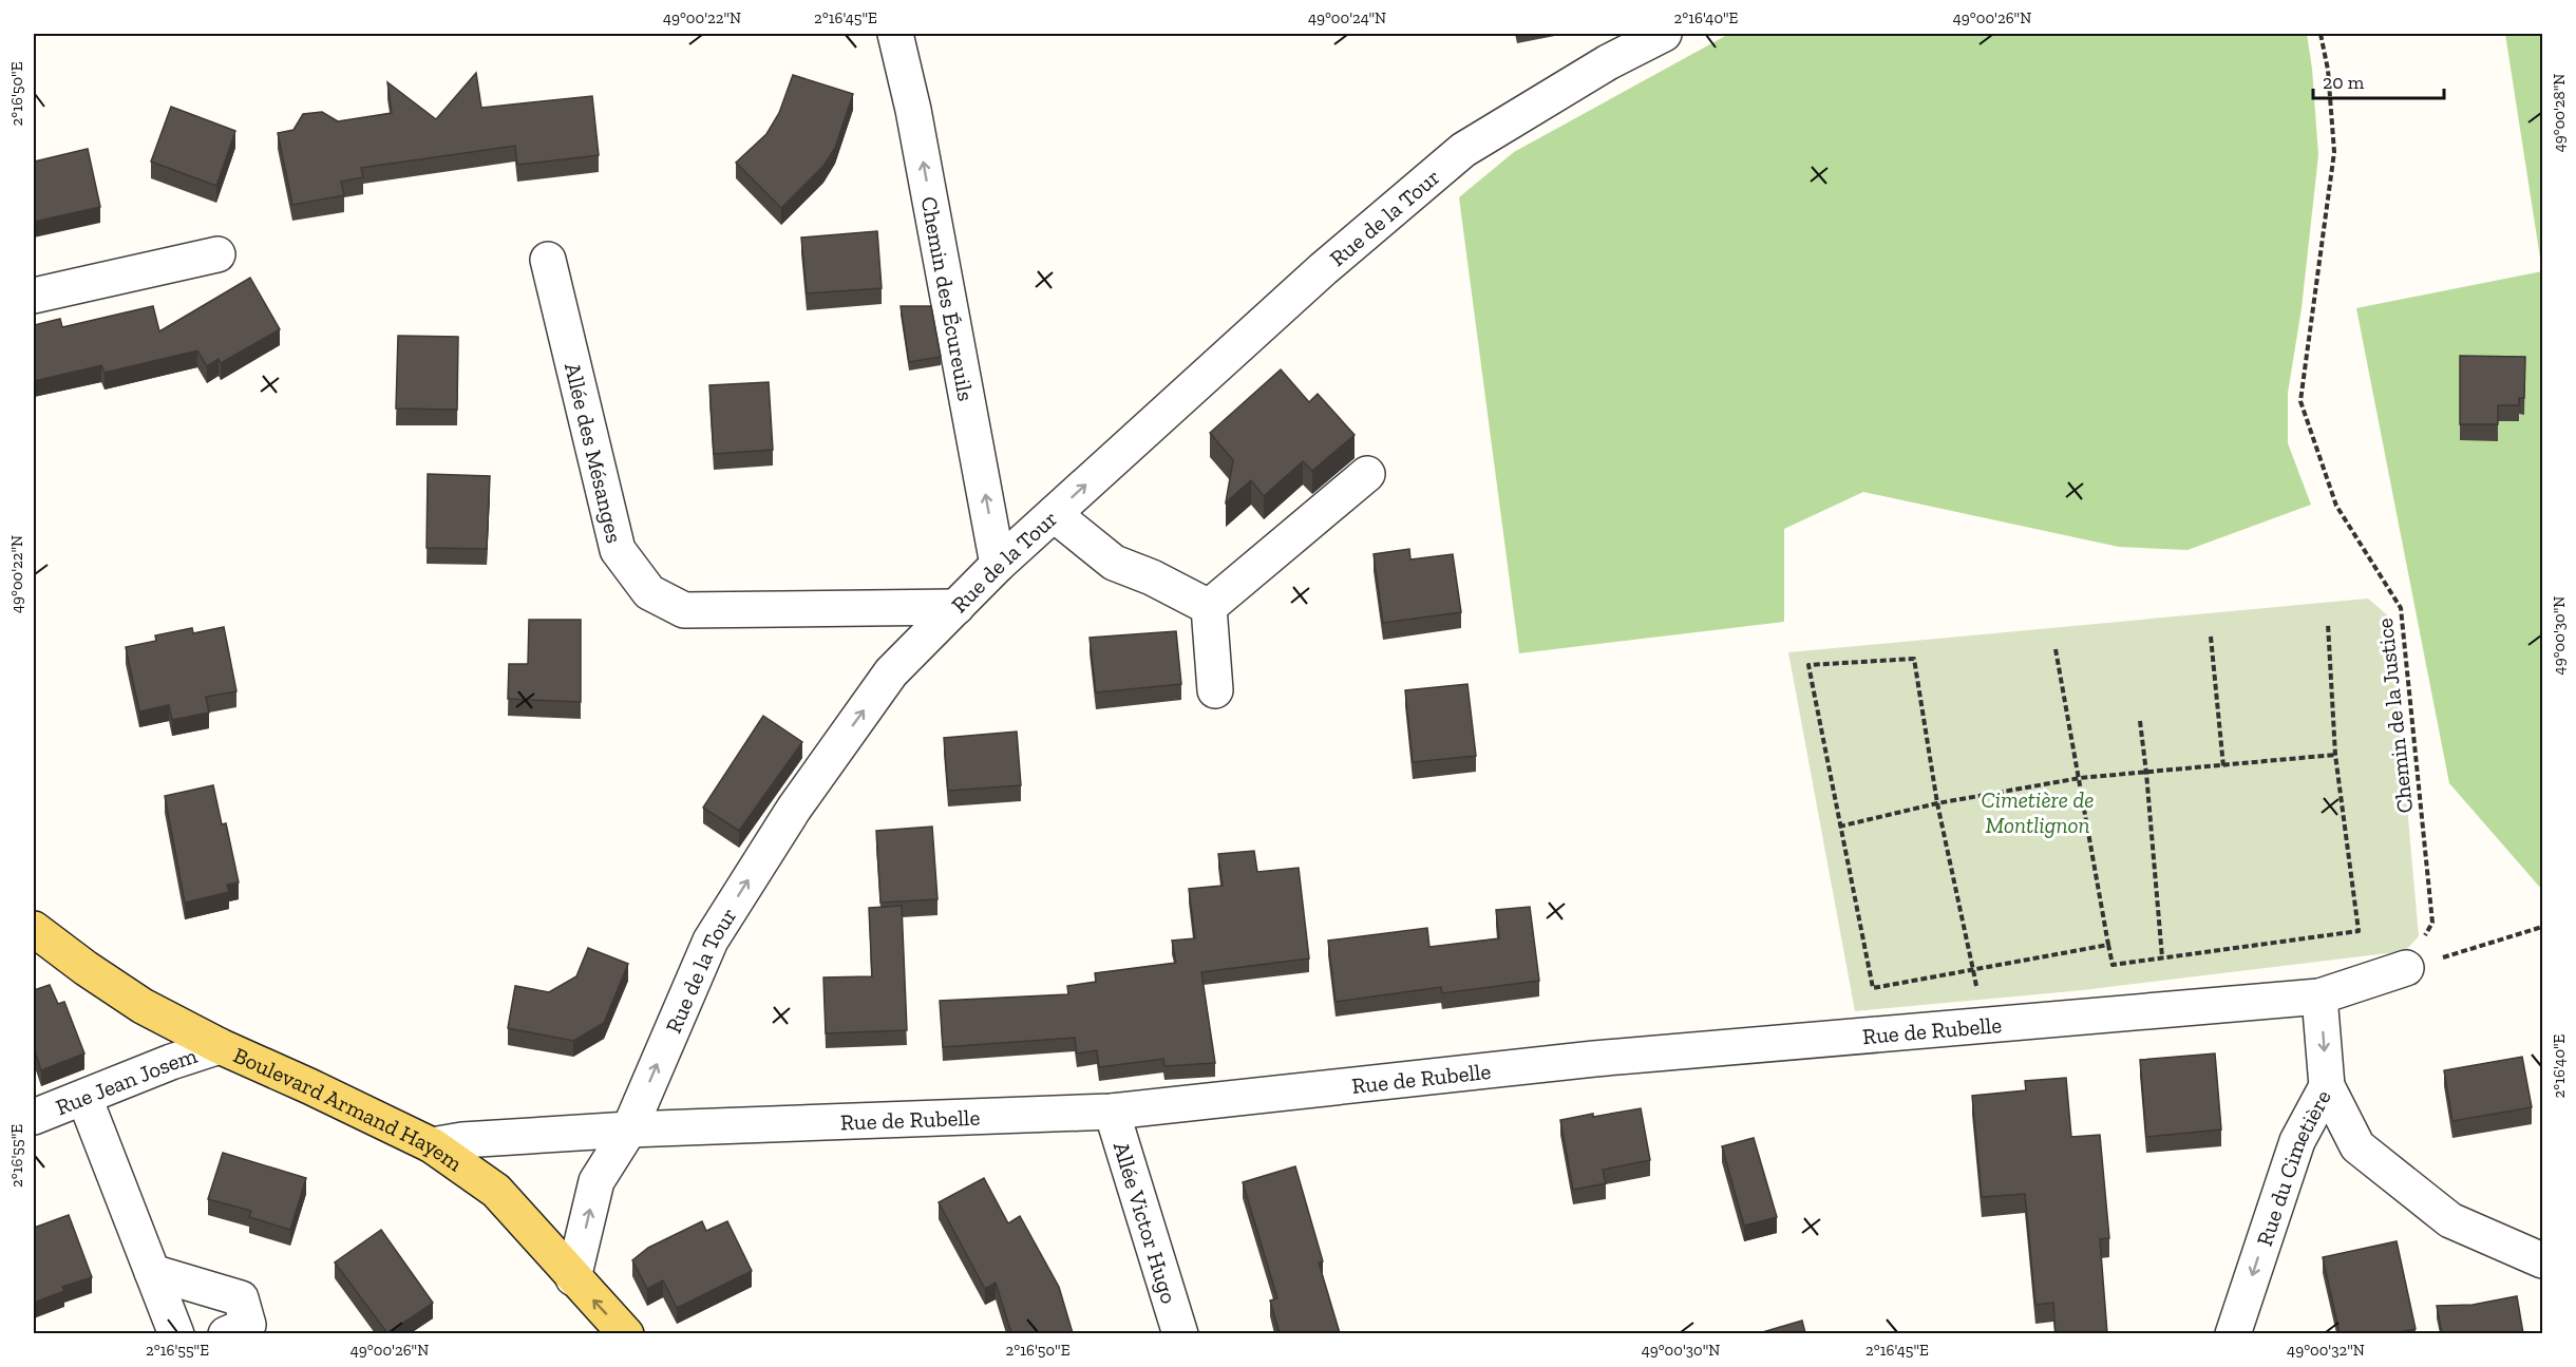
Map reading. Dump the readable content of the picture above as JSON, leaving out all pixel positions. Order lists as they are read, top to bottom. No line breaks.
{"streets":{"main road":["Boulevard Armand Hayem"],"street":["Rue de la Tour","Chemin des Écureuils","Allée des Mésanges","Rue de Rubelle","Rue Jean Josem","Rue du Cimetière","Allée Victor Hugo"],"path":["Chemin de la Justice"]},"crossings":[["Rue de la Tour","Chemin des Écureuils"],["Rue de la Tour","Allée des Mésanges"],["Rue de la Tour","Rue de Rubelle"],["Rue de la Tour","Boulevard Armand Hayem"],["Chemin de la Justice","Rue de Rubelle"],["Rue de Rubelle","Boulevard Armand Hayem"],["Rue de Rubelle","Rue du Cimetière"],["Rue de Rubelle","Allée Victor Hugo"],["Rue Jean Josem","Boulevard Armand Hayem"]],"one_way":["Rue de la Tour","Chemin des Écureuils","Rue du Cimetière"],"parks":["Cimetière de Montlignon"],"scale_bar":"20 m","coordinates":["49°00'22\"N","2°16'45\"E","49°00'24\"N","2°16'40\"E","49°00'26\"N","2°16'50\"E","49°00'28\"N","49°00'30\"N","2°16'55\"E","49°00'32\"N"]}
